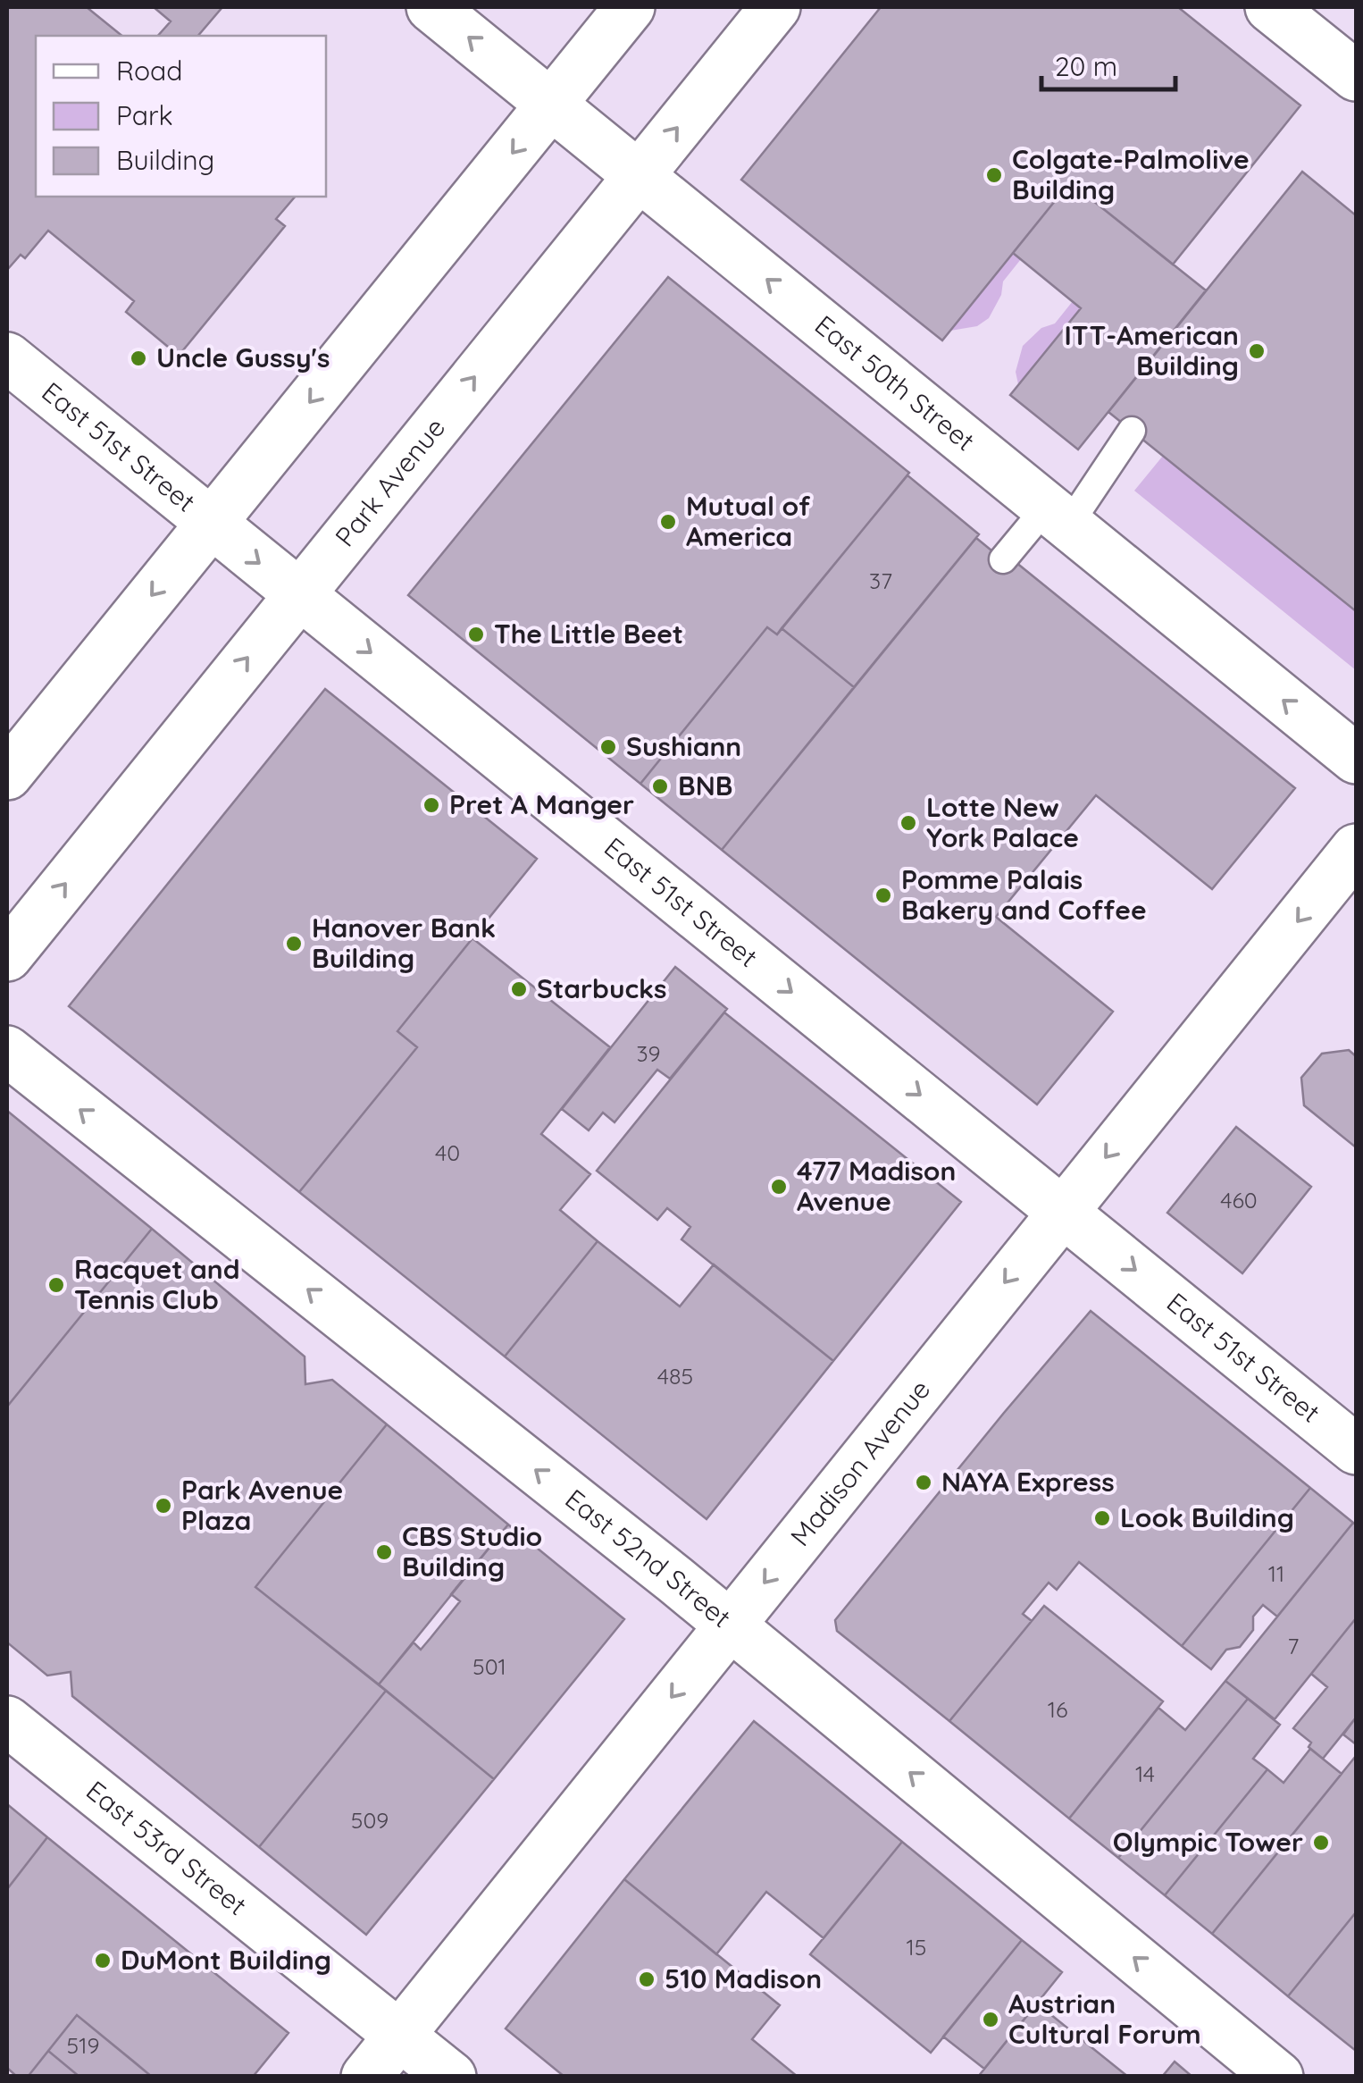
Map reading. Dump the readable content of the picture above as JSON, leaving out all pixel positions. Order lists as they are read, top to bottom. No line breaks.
{"streets":{"main road":["East 50th Street","East 51st Street","Park Avenue","Madison Avenue","East 52nd Street","East 53rd Street"]},"crossings":[["East 50th Street","Park Avenue"],["East 51st Street","Park Avenue"],["East 51st Street","Madison Avenue"],["Madison Avenue","East 52nd Street"],["Madison Avenue","East 53rd Street"]],"one_way":["East 50th Street","East 51st Street","Madison Avenue","East 52nd Street"],"places":["Colgate-Palmolive Building","ITT-American Building","Uncle Gussy's","Mutual of America","The Little Beet","Sushiann","BNB","Pret A Manger","Lotte New York Palace","Pomme Palais Bakery and Coffee","Hanover Bank Building","Starbucks","477 Madison Avenue","Racquet and Tennis Club","NAYA Express","Park Avenue Plaza","Look Building","CBS Studio Building","Olympic Tower","DuMont Building","510 Madison","Austrian Cultural Forum"],"house_numbers":["37","39","40","460","485","11","7","501","16","14","509","15","519"],"legend":["Road","Park","Building"],"scale_bar":"20 m"}
